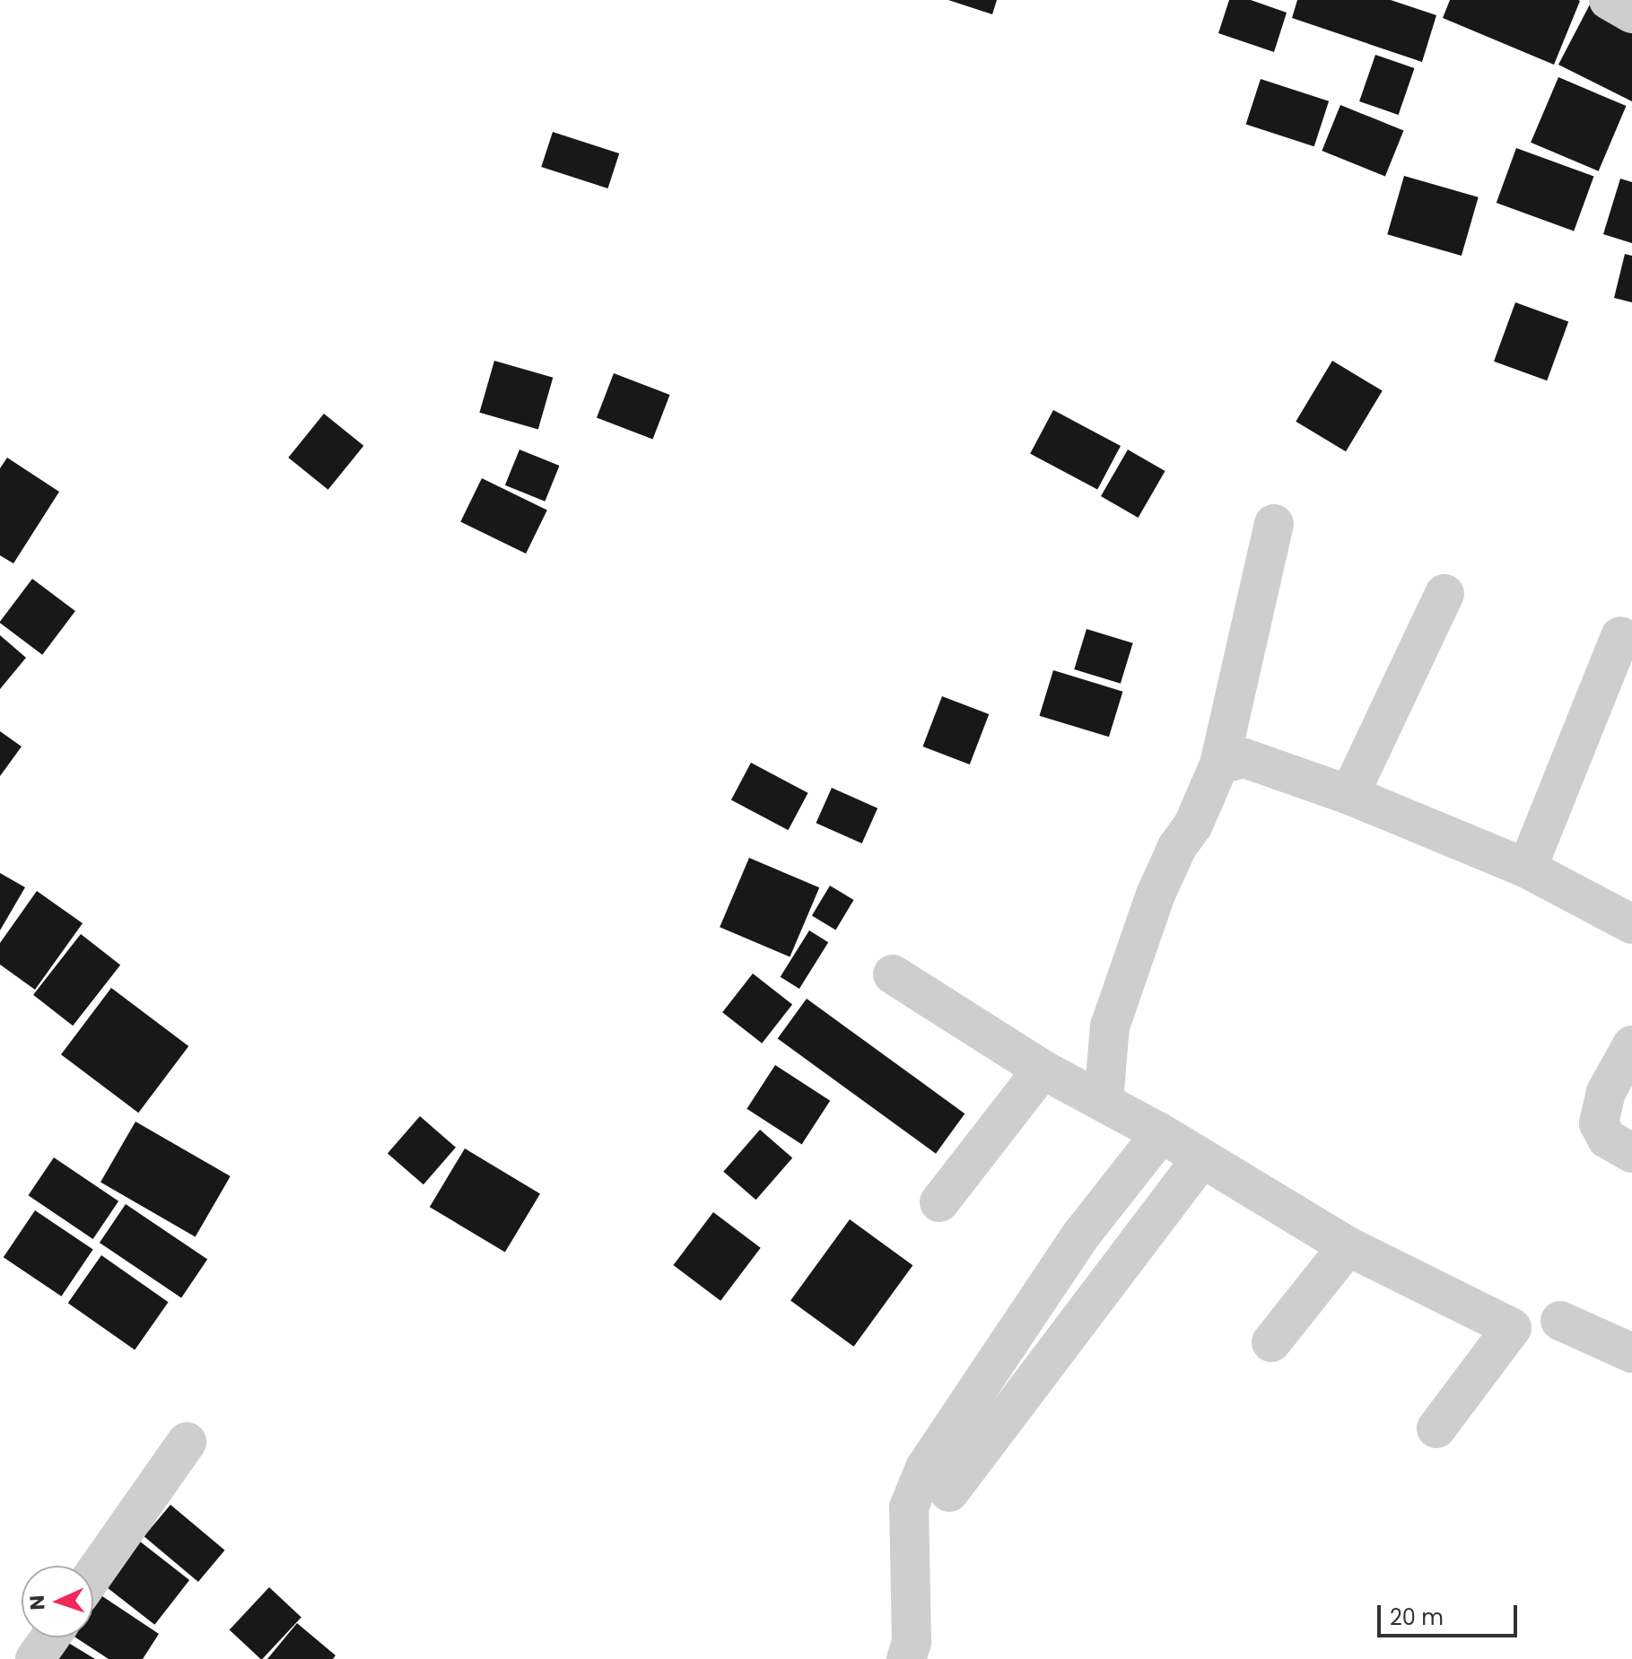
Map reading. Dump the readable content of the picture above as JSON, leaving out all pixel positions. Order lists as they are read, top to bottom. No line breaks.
{"scale_bar":"20 m","north":"left"}
